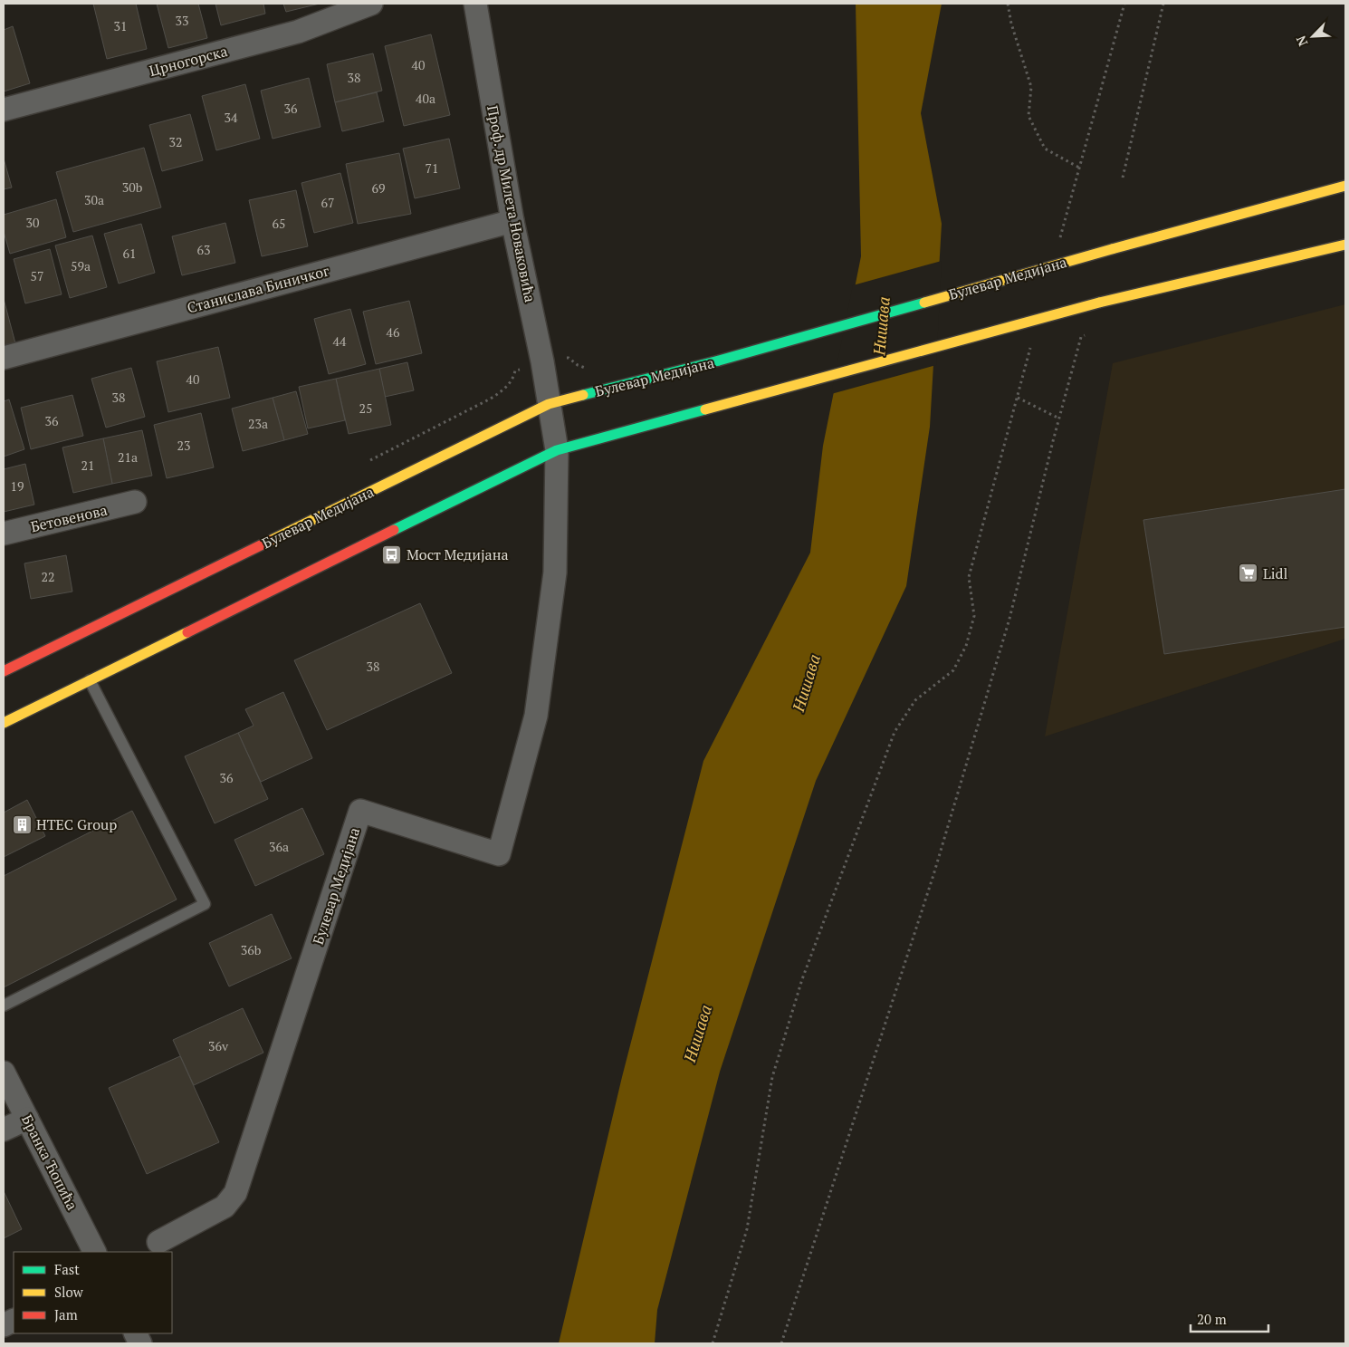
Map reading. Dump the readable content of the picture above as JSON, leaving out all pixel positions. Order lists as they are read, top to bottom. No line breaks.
{"streets":{"main road":["Булевар Медијана"],"street":["Црногорска","Проф. др Милета Новаковића","Станислава Биничког","Бетовенова","Бранка Ћопића"]},"crossings":[["Проф. др Милета Новаковића","Булевар Медијана"],["Проф. др Милета Новаковића","Станислава Биничког"]],"water":["Нишава"],"places":{"bus stop":["Мост Медијана"],"supermarket":["Lidl"],"building":["HTEC Group"]},"house_numbers":["33","31","40","38","40a","36","34","32","71","30b","69","30a","67","30","65","63","61","59a","57","46","44","40","38","25","36","23a","23","21a","21","19","22","38","36","36a","36b","36v"],"legend":["Fast","Slow","Jam"],"scale_bar":"20 m","north":"bottom left"}
